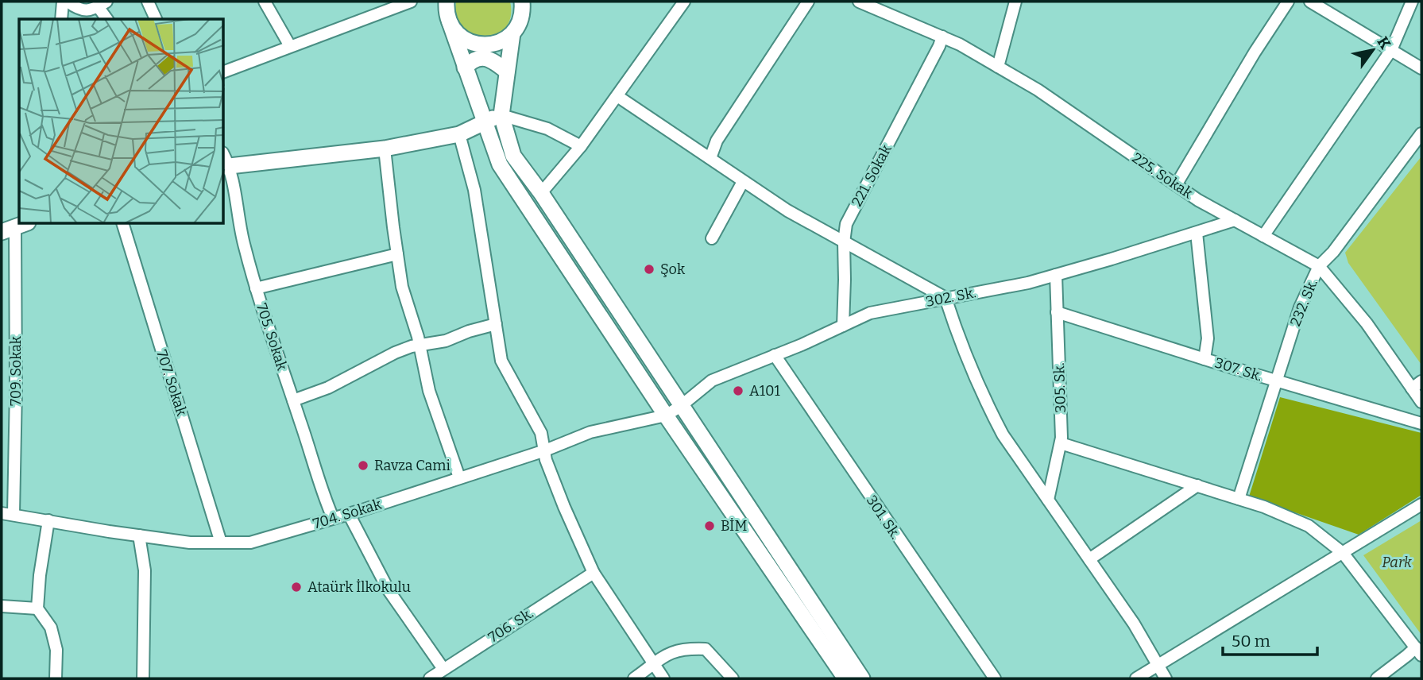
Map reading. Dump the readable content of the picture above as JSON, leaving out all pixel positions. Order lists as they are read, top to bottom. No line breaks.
{"streets":{"street":["221. Sokak","225. Sokak","302. Sk.","232. Sk.","705. Sokak","307. Sk.","709. Sokak","707. Sokak","305. Sk.","704. Sokak","301. Sk.","706. Sk."]},"crossings":[["221. Sokak","225. Sokak"],["221. Sokak","302. Sk."],["225. Sokak","302. Sk."],["225. Sokak","232. Sk."],["302. Sk.","305. Sk."],["302. Sk.","704. Sokak"],["302. Sk.","301. Sk."],["232. Sk.","307. Sk."],["705. Sokak","704. Sokak"],["307. Sk.","305. Sk."],["709. Sokak","704. Sokak"],["707. Sokak","704. Sokak"]],"parks":["Park"],"places":["Şok","A101","Ravza Cami","BİM","Ataürk İlkokulu"],"scale_bar":"50 m","north":"top right"}
